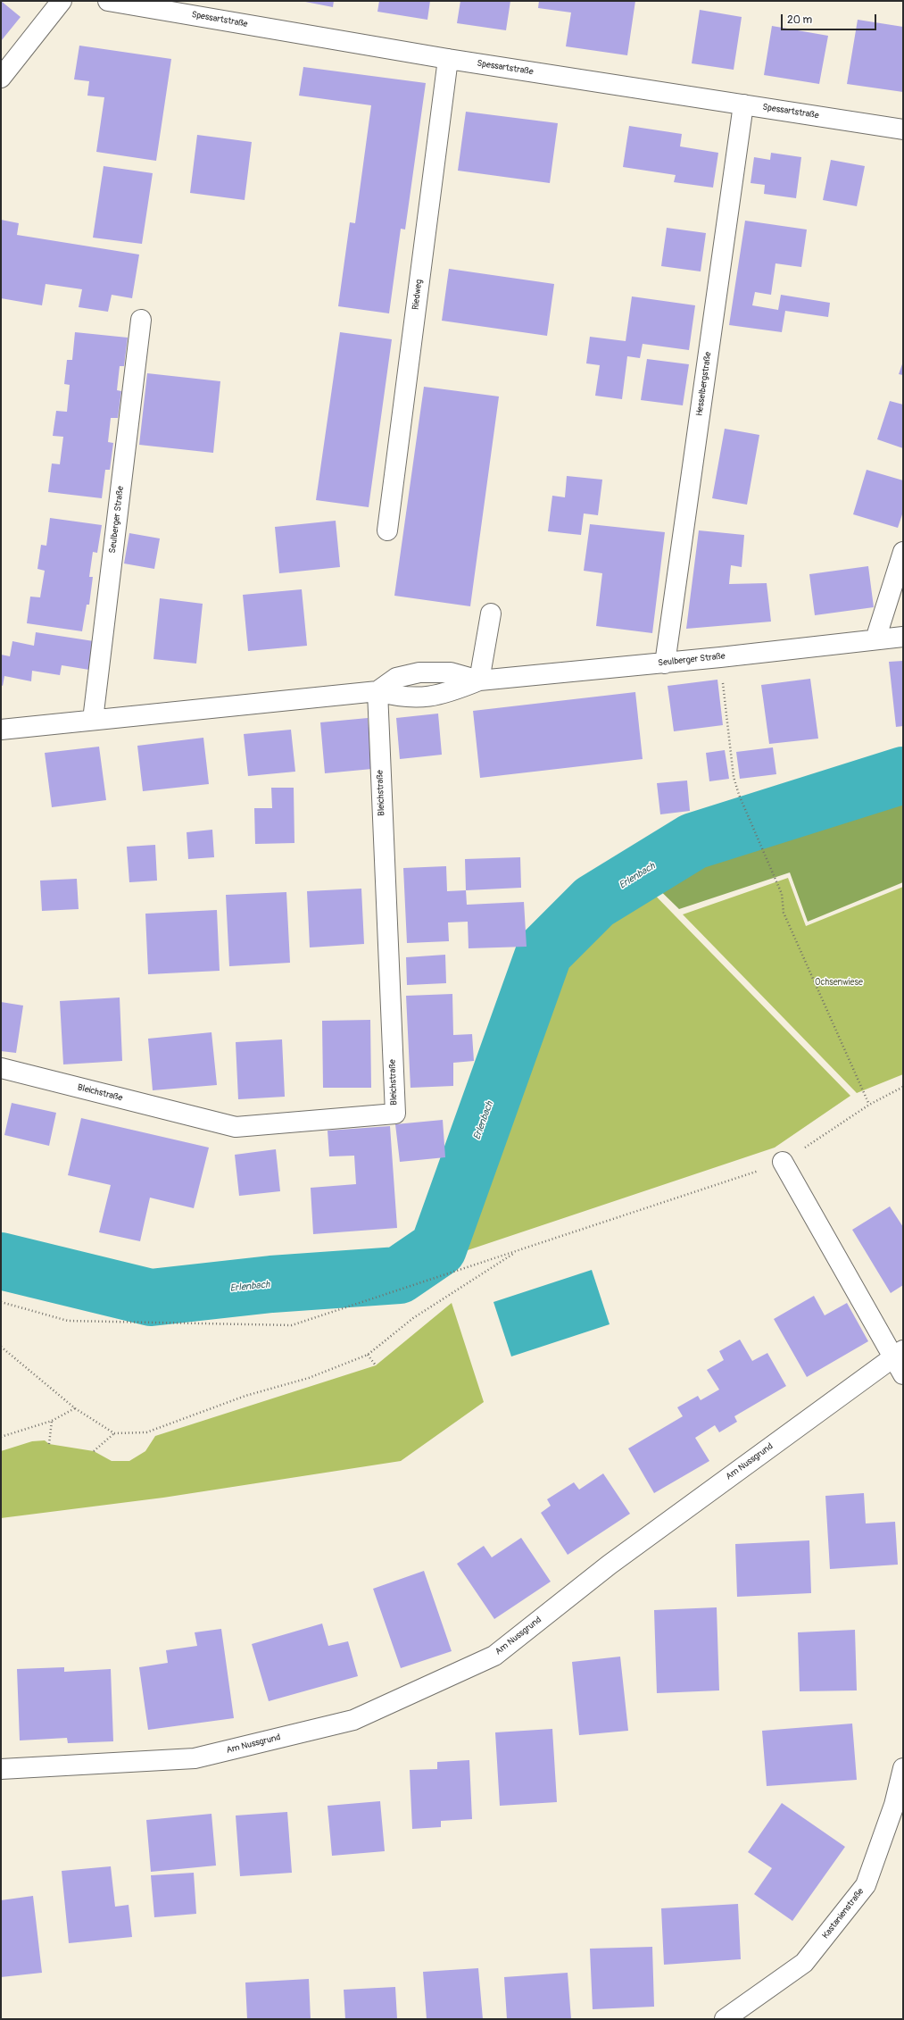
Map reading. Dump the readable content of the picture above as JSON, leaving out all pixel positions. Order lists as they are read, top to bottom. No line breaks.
{"streets":{"street":["Spessartstraße","Riedweg","Hesselbergstraße","Seulberger Straße","Bleichstraße","Am Nussgrund","Kastanienstraße"]},"crossings":[["Spessartstraße","Riedweg"],["Spessartstraße","Hesselbergstraße"],["Hesselbergstraße","Seulberger Straße"],["Seulberger Straße","Bleichstraße"]],"water":["Erlenbach"],"parks":["Ochsenwiese"],"scale_bar":"20 m"}
